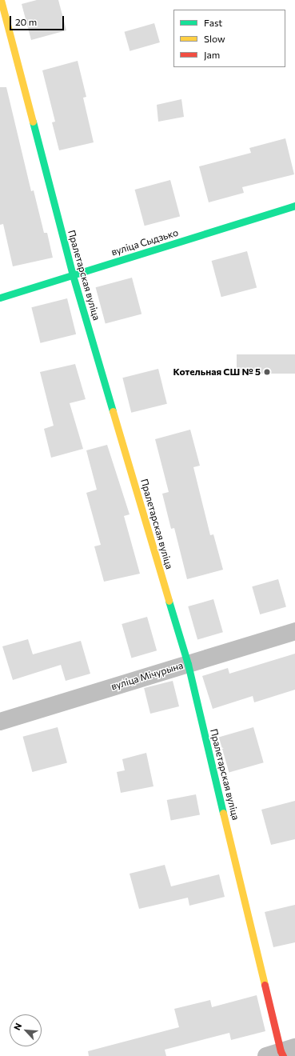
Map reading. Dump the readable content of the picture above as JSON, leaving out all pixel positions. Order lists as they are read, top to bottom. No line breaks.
{"streets":{"street":["вуліца Сыдзько","Пралетарская вуліца","вуліца Мічурына"]},"crossings":[["вуліца Сыдзько","Пралетарская вуліца"],["Пралетарская вуліца","вуліца Мічурына"]],"places":["Котельная СШ № 5"],"legend":["Fast","Slow","Jam"],"scale_bar":"20 m","north":"top left"}
